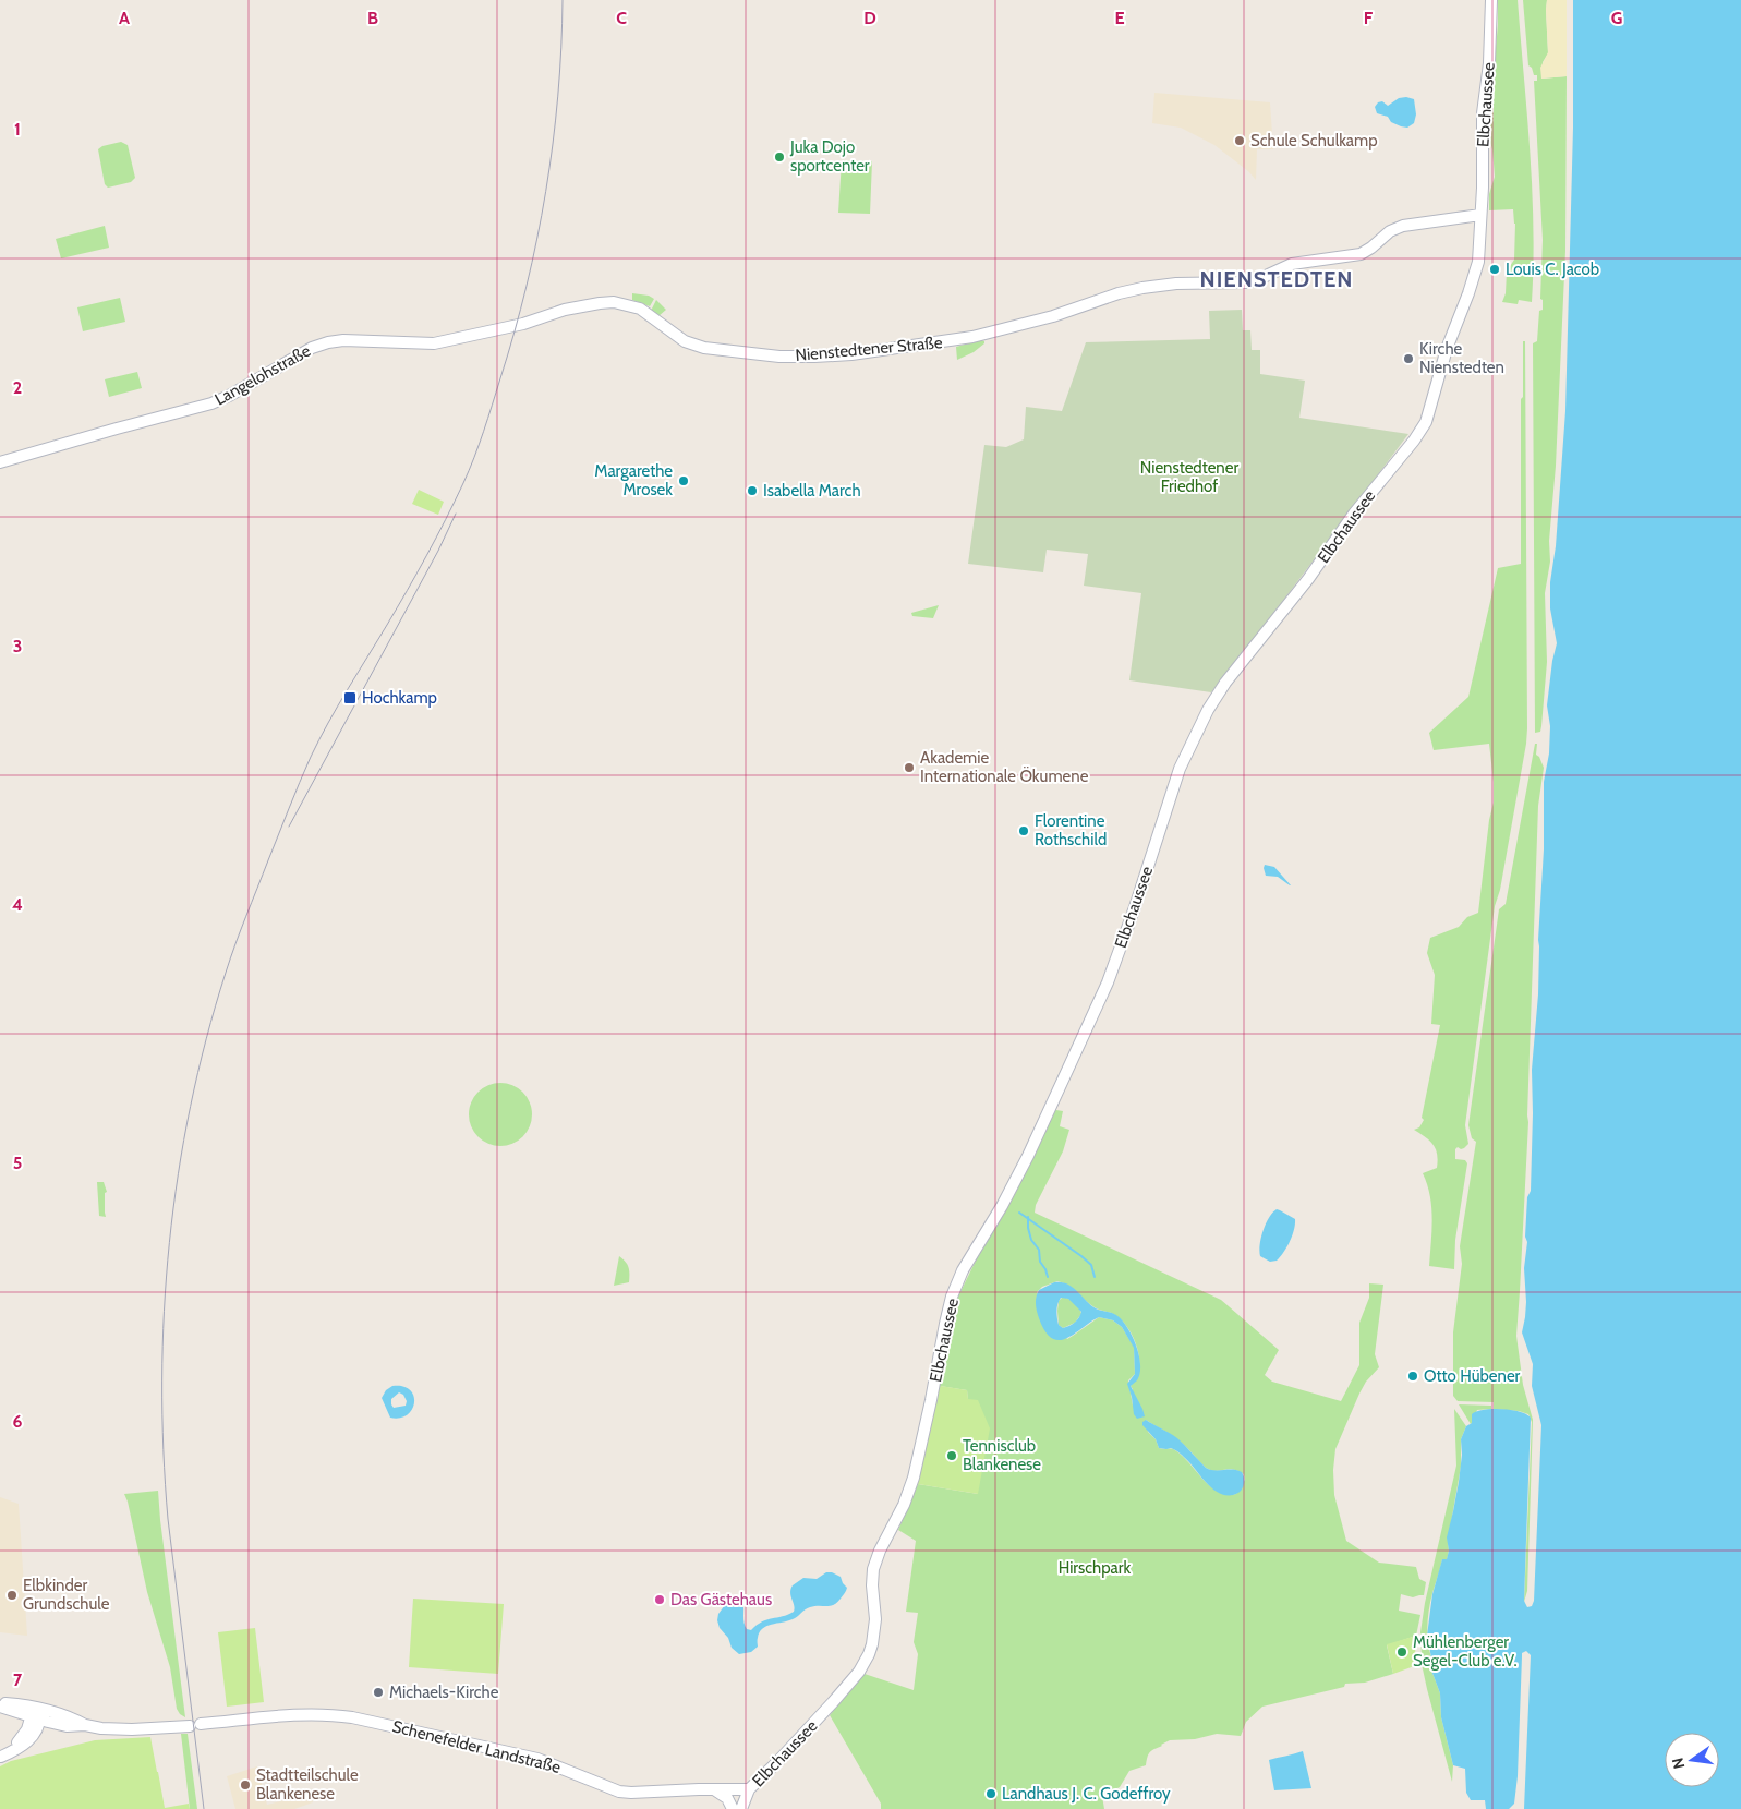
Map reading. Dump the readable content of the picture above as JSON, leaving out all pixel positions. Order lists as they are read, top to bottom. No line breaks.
{"streets":{"main road":["Elbchaussee","Nienstedtener Straße","Langelohstraße","Schenefelder Landstraße"]},"crossings":[["Elbchaussee","Nienstedtener Straße"],["Elbchaussee","Schenefelder Landstraße"],["Nienstedtener Straße","Langelohstraße"]],"districts":["NIENSTEDTEN"],"parks":["Nienstedtener Friedhof","Hirschpark"],"places":{"other":["Schule Schulkamp","Juka Dojo sportcenter","Louis C. Jacob","Kirche Nienstedten","Margarethe Mrosek","Isabella March","Akademie Internationale Ökumene","Florentine Rothschild","Otto Hübener","Tennisclub Blankenese","Elbkinder Grundschule","Das Gästehaus","Mühlenberger Segel-Club e.V.","Michaels-Kirche","Stadtteilschule Blankenese","Landhaus J. C. Godeffroy"],"transit":["Hochkamp"]},"north":"left","grid":{"columns":["A","B","C","D","E","F","G"],"rows":["1","2","3","4","5","6","7"]}}
